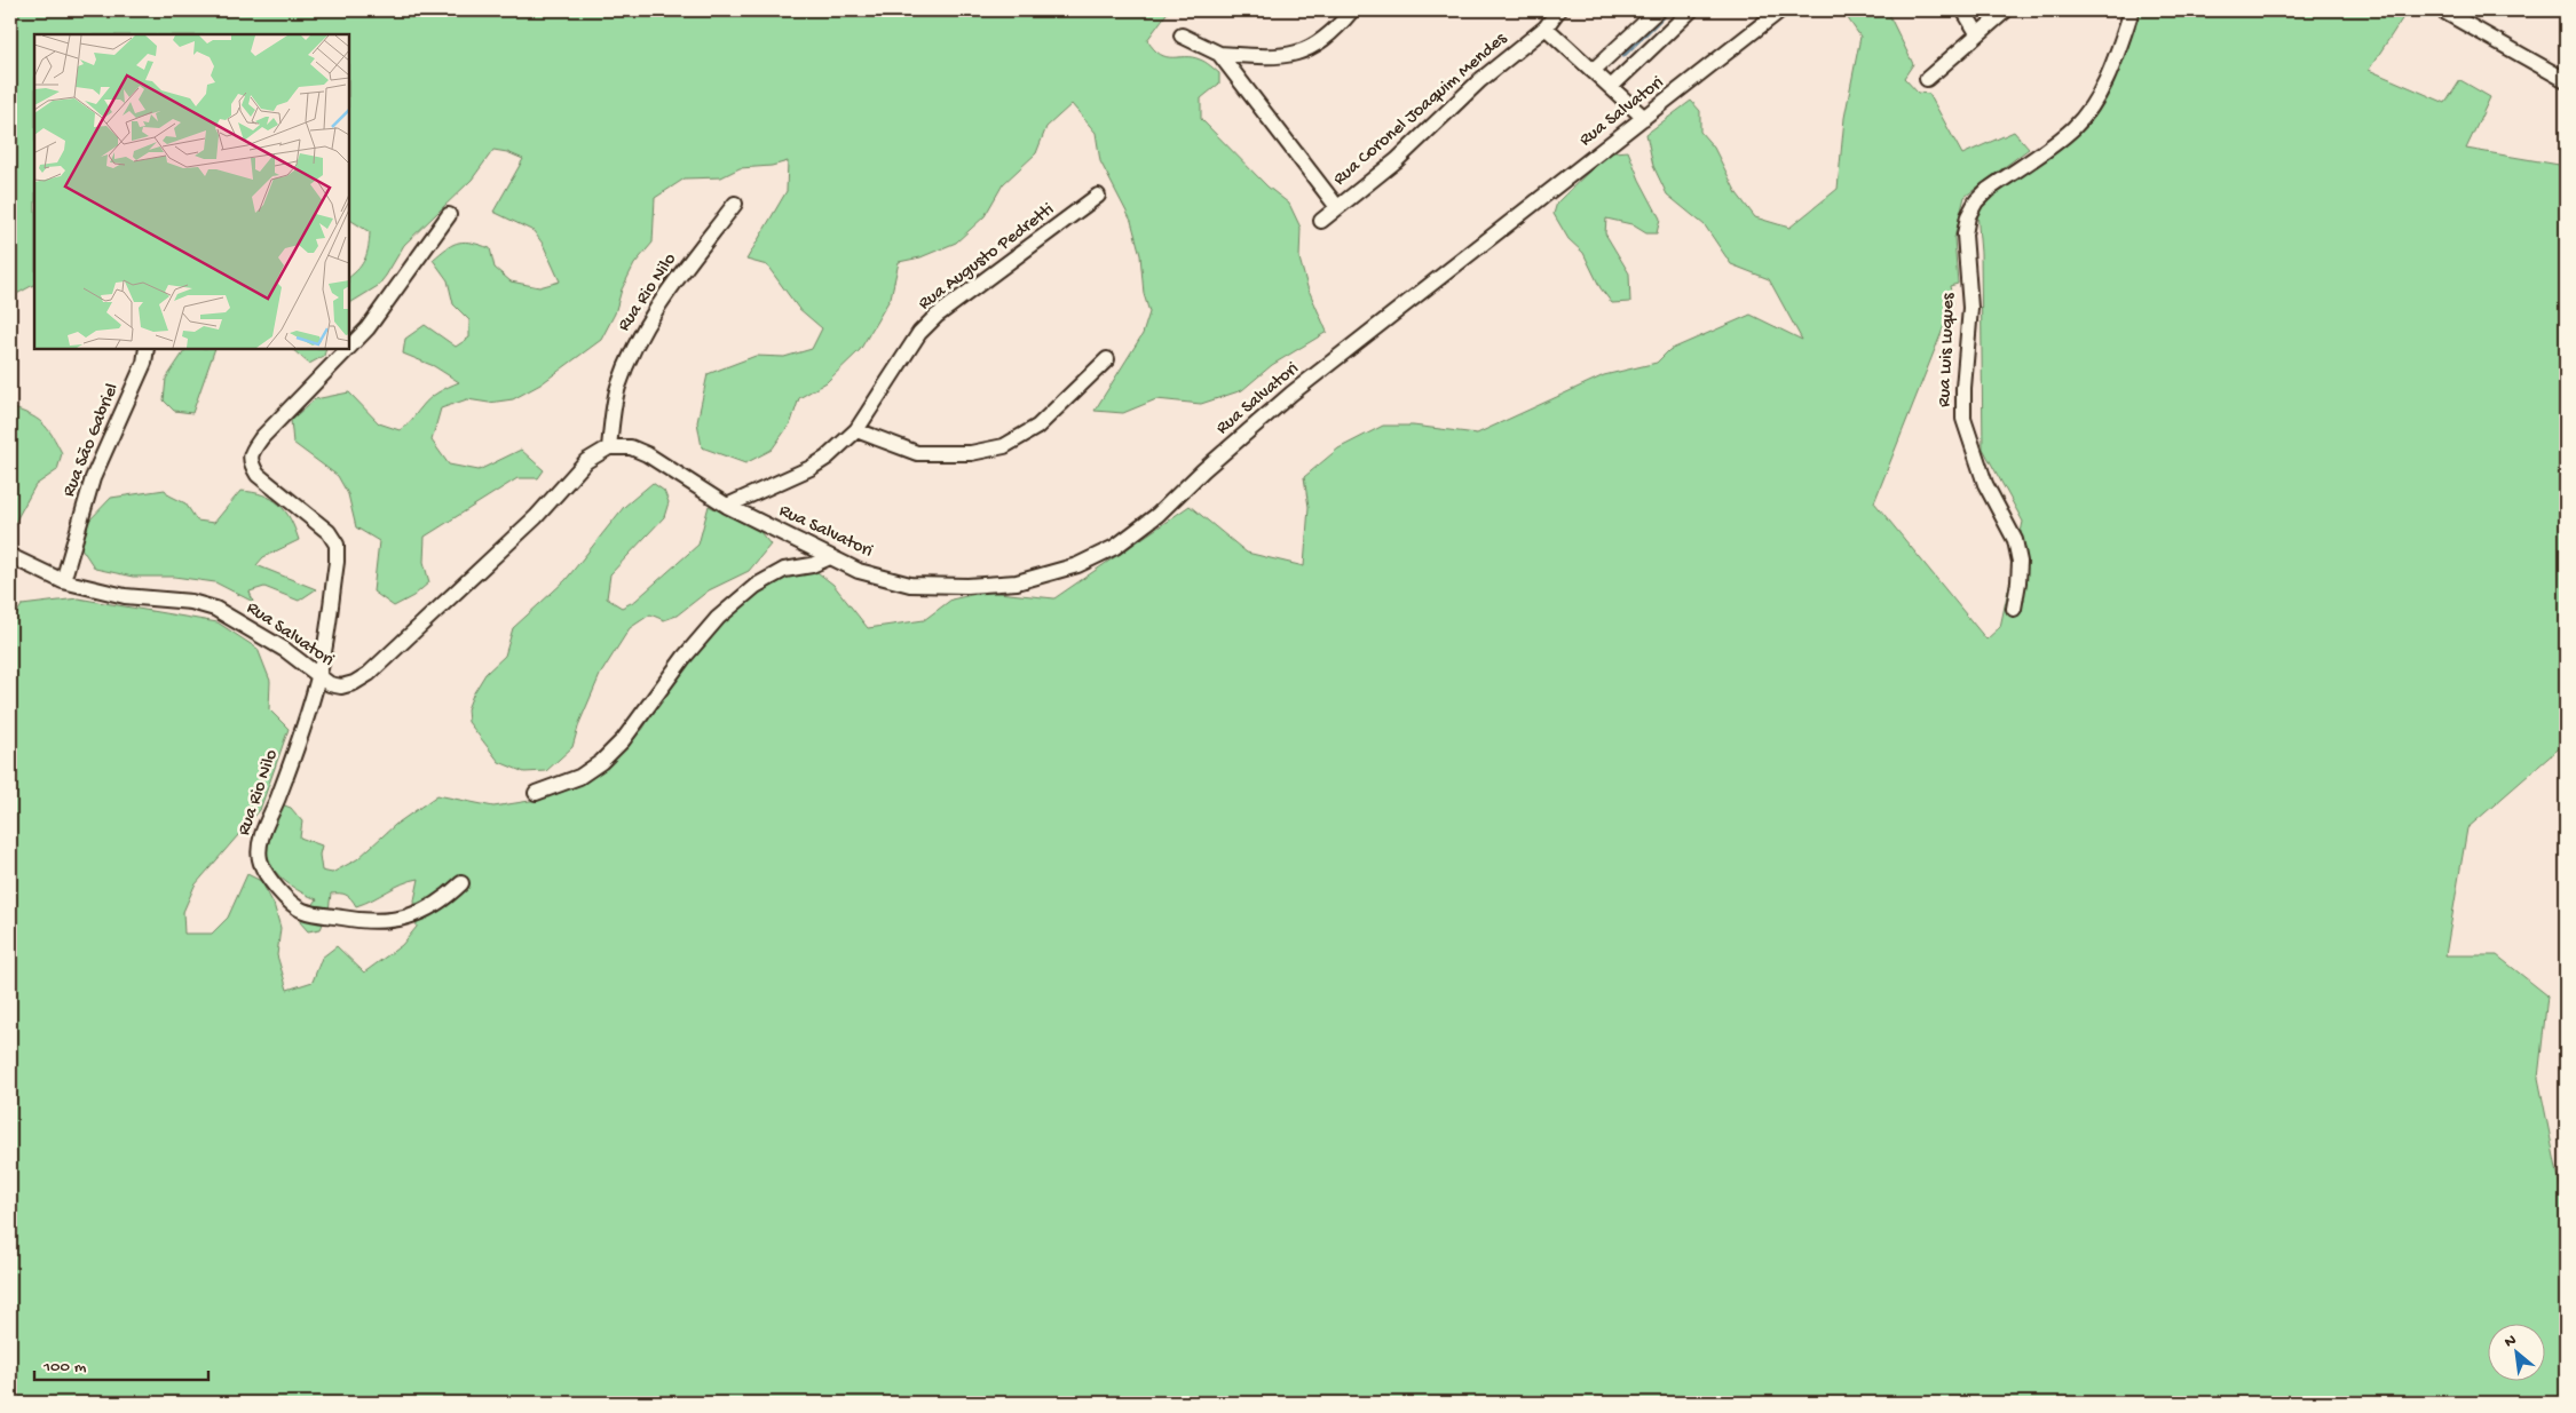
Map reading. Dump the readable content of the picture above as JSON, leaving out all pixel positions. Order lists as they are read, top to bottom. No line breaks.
{"streets":{"street":["Rua Coronel Joaquim Mendes","Rua Salvatori","Rua Augusto Pedretti","Rua Rio Nilo","Rua Luis Luques","Rua São Gabriel"]},"crossings":[["Rua Salvatori","Rua Augusto Pedretti"],["Rua Salvatori","Rua Rio Nilo"],["Rua Salvatori","Rua São Gabriel"]],"scale_bar":"100 m","north":"top left"}
